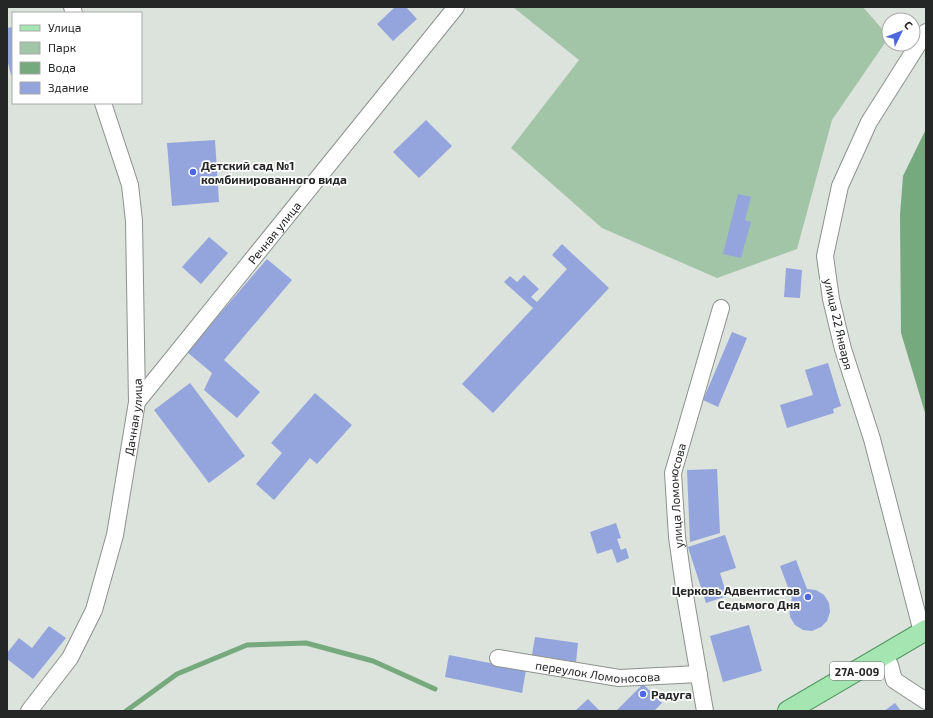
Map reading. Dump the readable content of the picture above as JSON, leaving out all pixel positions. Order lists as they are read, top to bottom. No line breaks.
{"streets":{"main road":["27А-009"],"street":["Речная улица","улица 22 Января","Дачная улица","улица Ломоносова","переулок Ломоносова"]},"crossings":[["Речная улица","Дачная улица"],["улица 22 Января","27А-009"],["улица Ломоносова","переулок Ломоносова"]],"places":["Детский сад №1 комбинированного вида","Церковь Адвентистов Седьмого Дня","Радуга"],"legend":["Улица","Парк","Вода","Здание"],"north":"top right"}
